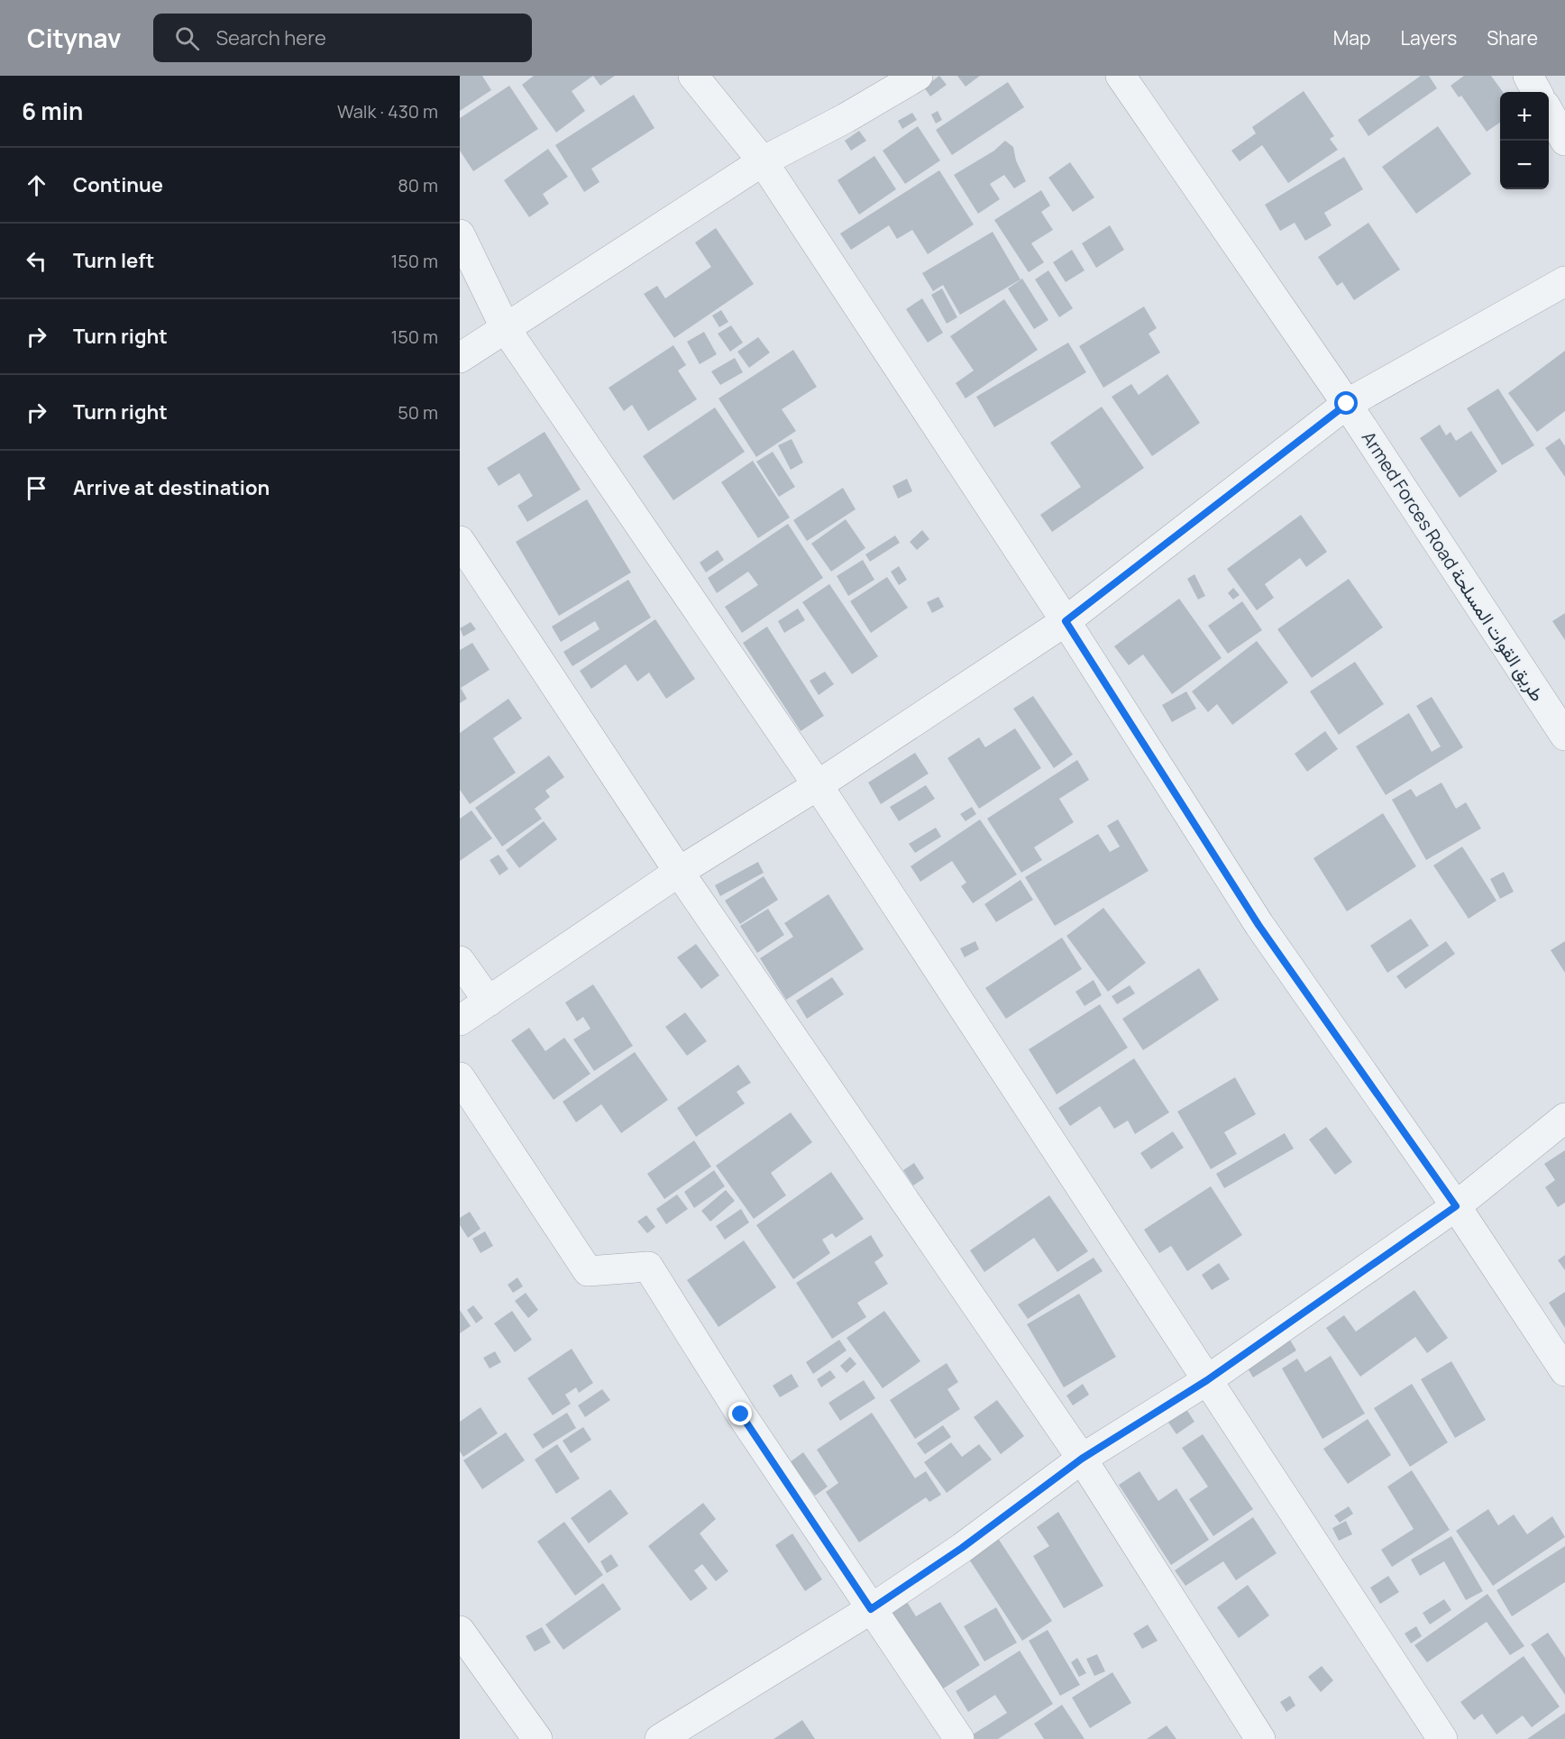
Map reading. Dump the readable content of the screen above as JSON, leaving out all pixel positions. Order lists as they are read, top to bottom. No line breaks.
{"streets":{"street":["Armed Forces Road طريق القوات المسلحة"]},"page":{"header":"Citynav","search":"Search here","nav":["Map","Layers","Share"],"heading":["6 min","Walk · 430 m"],"map_buttons":["+","−"],"list":[["Continue","80 m"],["Turn left","150 m"],["Turn right","150 m"],["Turn right","50 m"],"Arrive at destination"]}}
